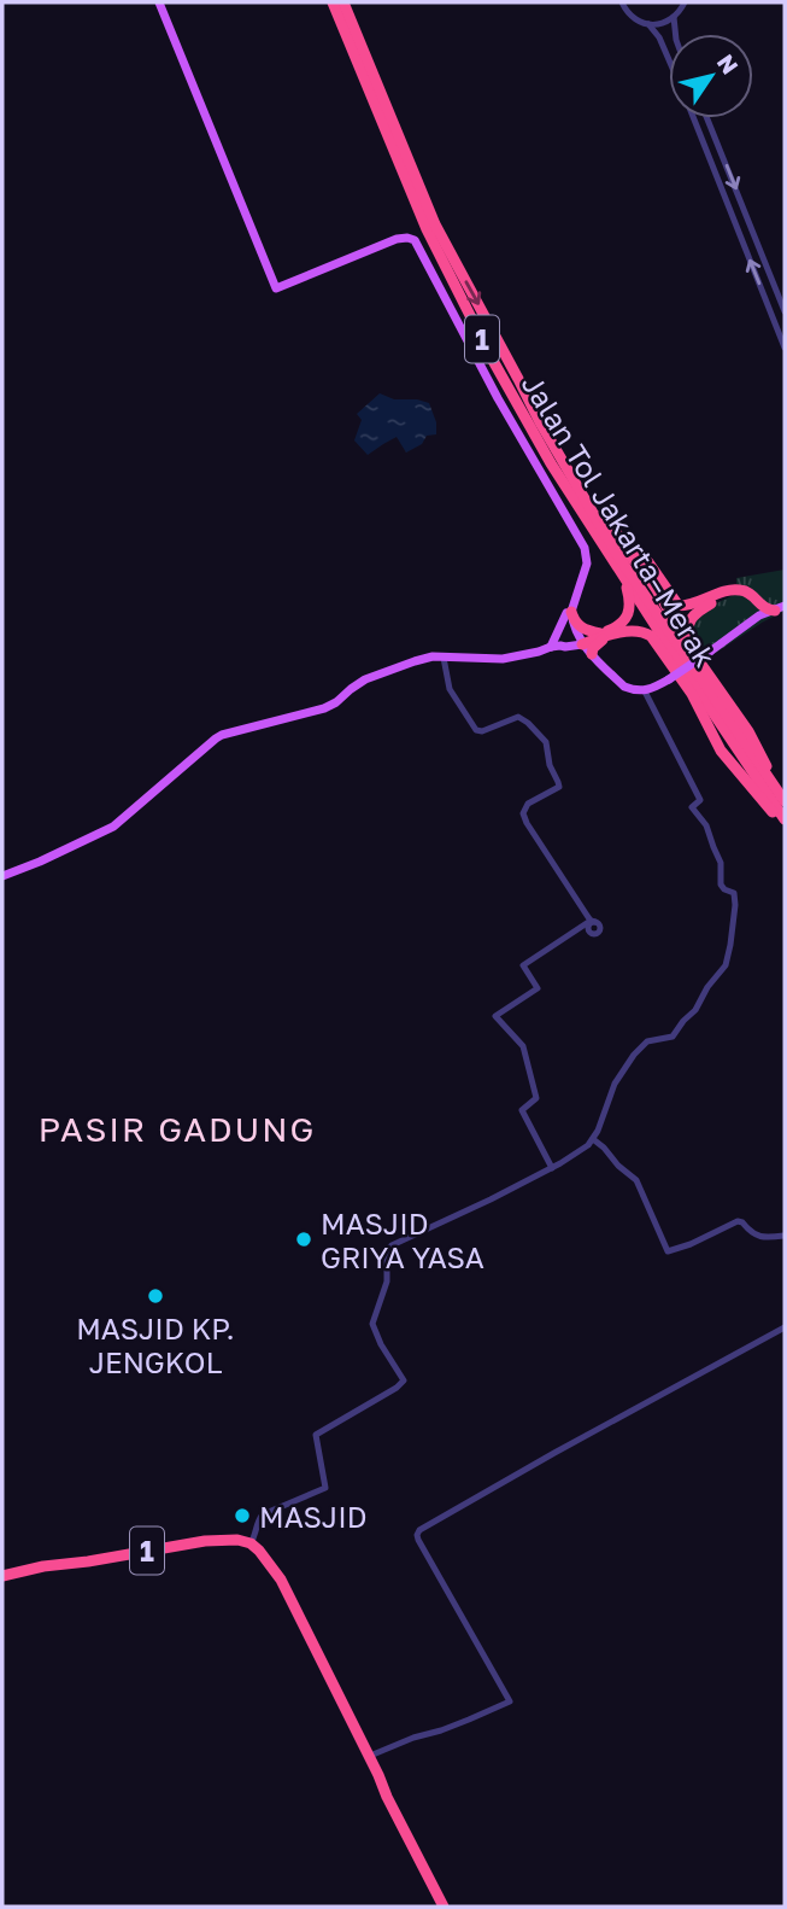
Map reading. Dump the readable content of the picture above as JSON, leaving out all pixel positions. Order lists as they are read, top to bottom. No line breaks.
{"streets":{"highway":["1","Jalan Tol Jakarta–Merak"]},"districts":["PASIR GADUNG"],"places":["MASJID GRIYA YASA","MASJID KP. JENGKOL","MASJID"],"north":"top right"}
